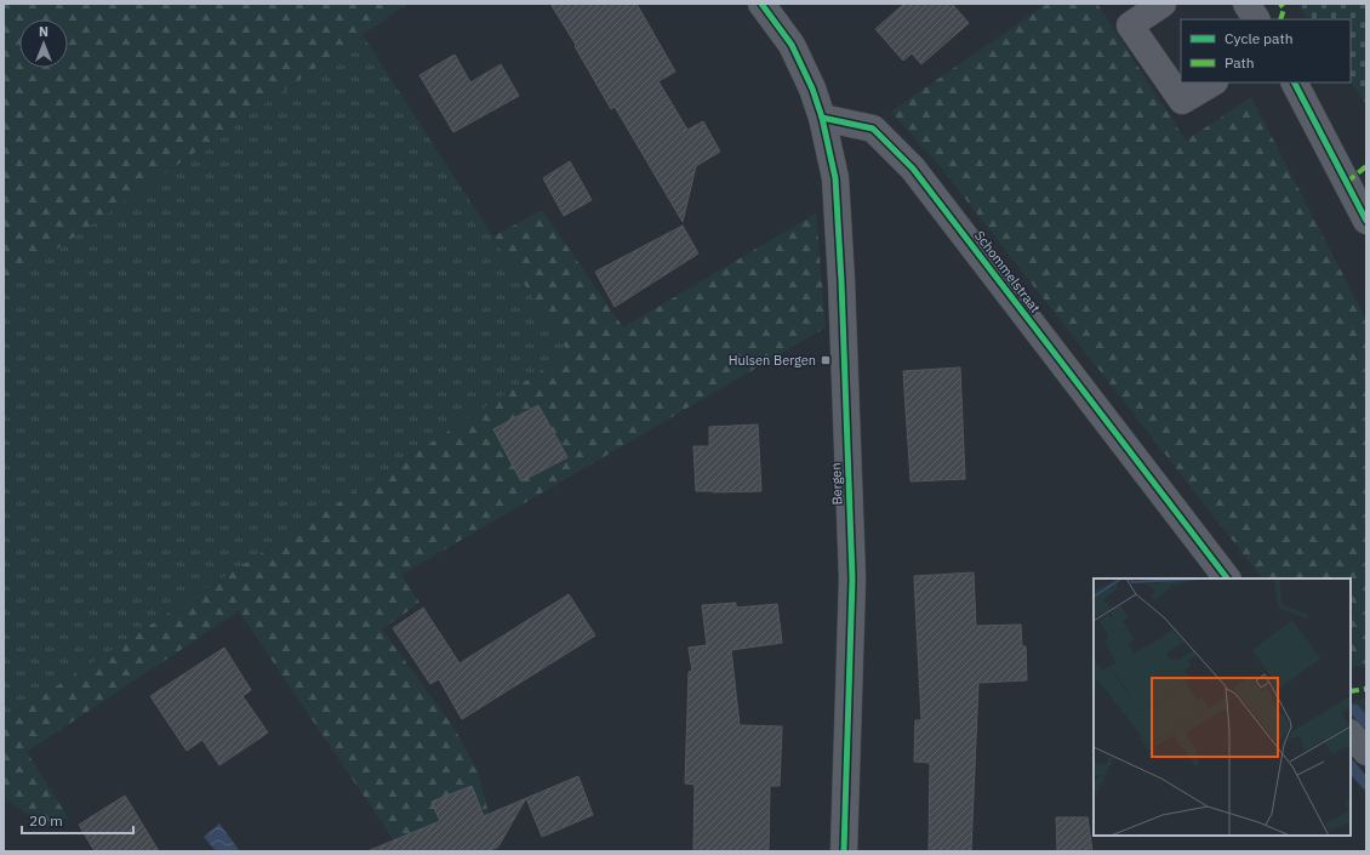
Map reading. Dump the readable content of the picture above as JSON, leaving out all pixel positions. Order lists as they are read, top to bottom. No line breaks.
{"streets":{"street":["Schommelstraat","Bergen"]},"crossings":[["Schommelstraat","Bergen"]],"places":{"transit":["Hulsen Bergen"]},"legend":["Cycle path","Path"],"scale_bar":"20 m","north":"top"}
